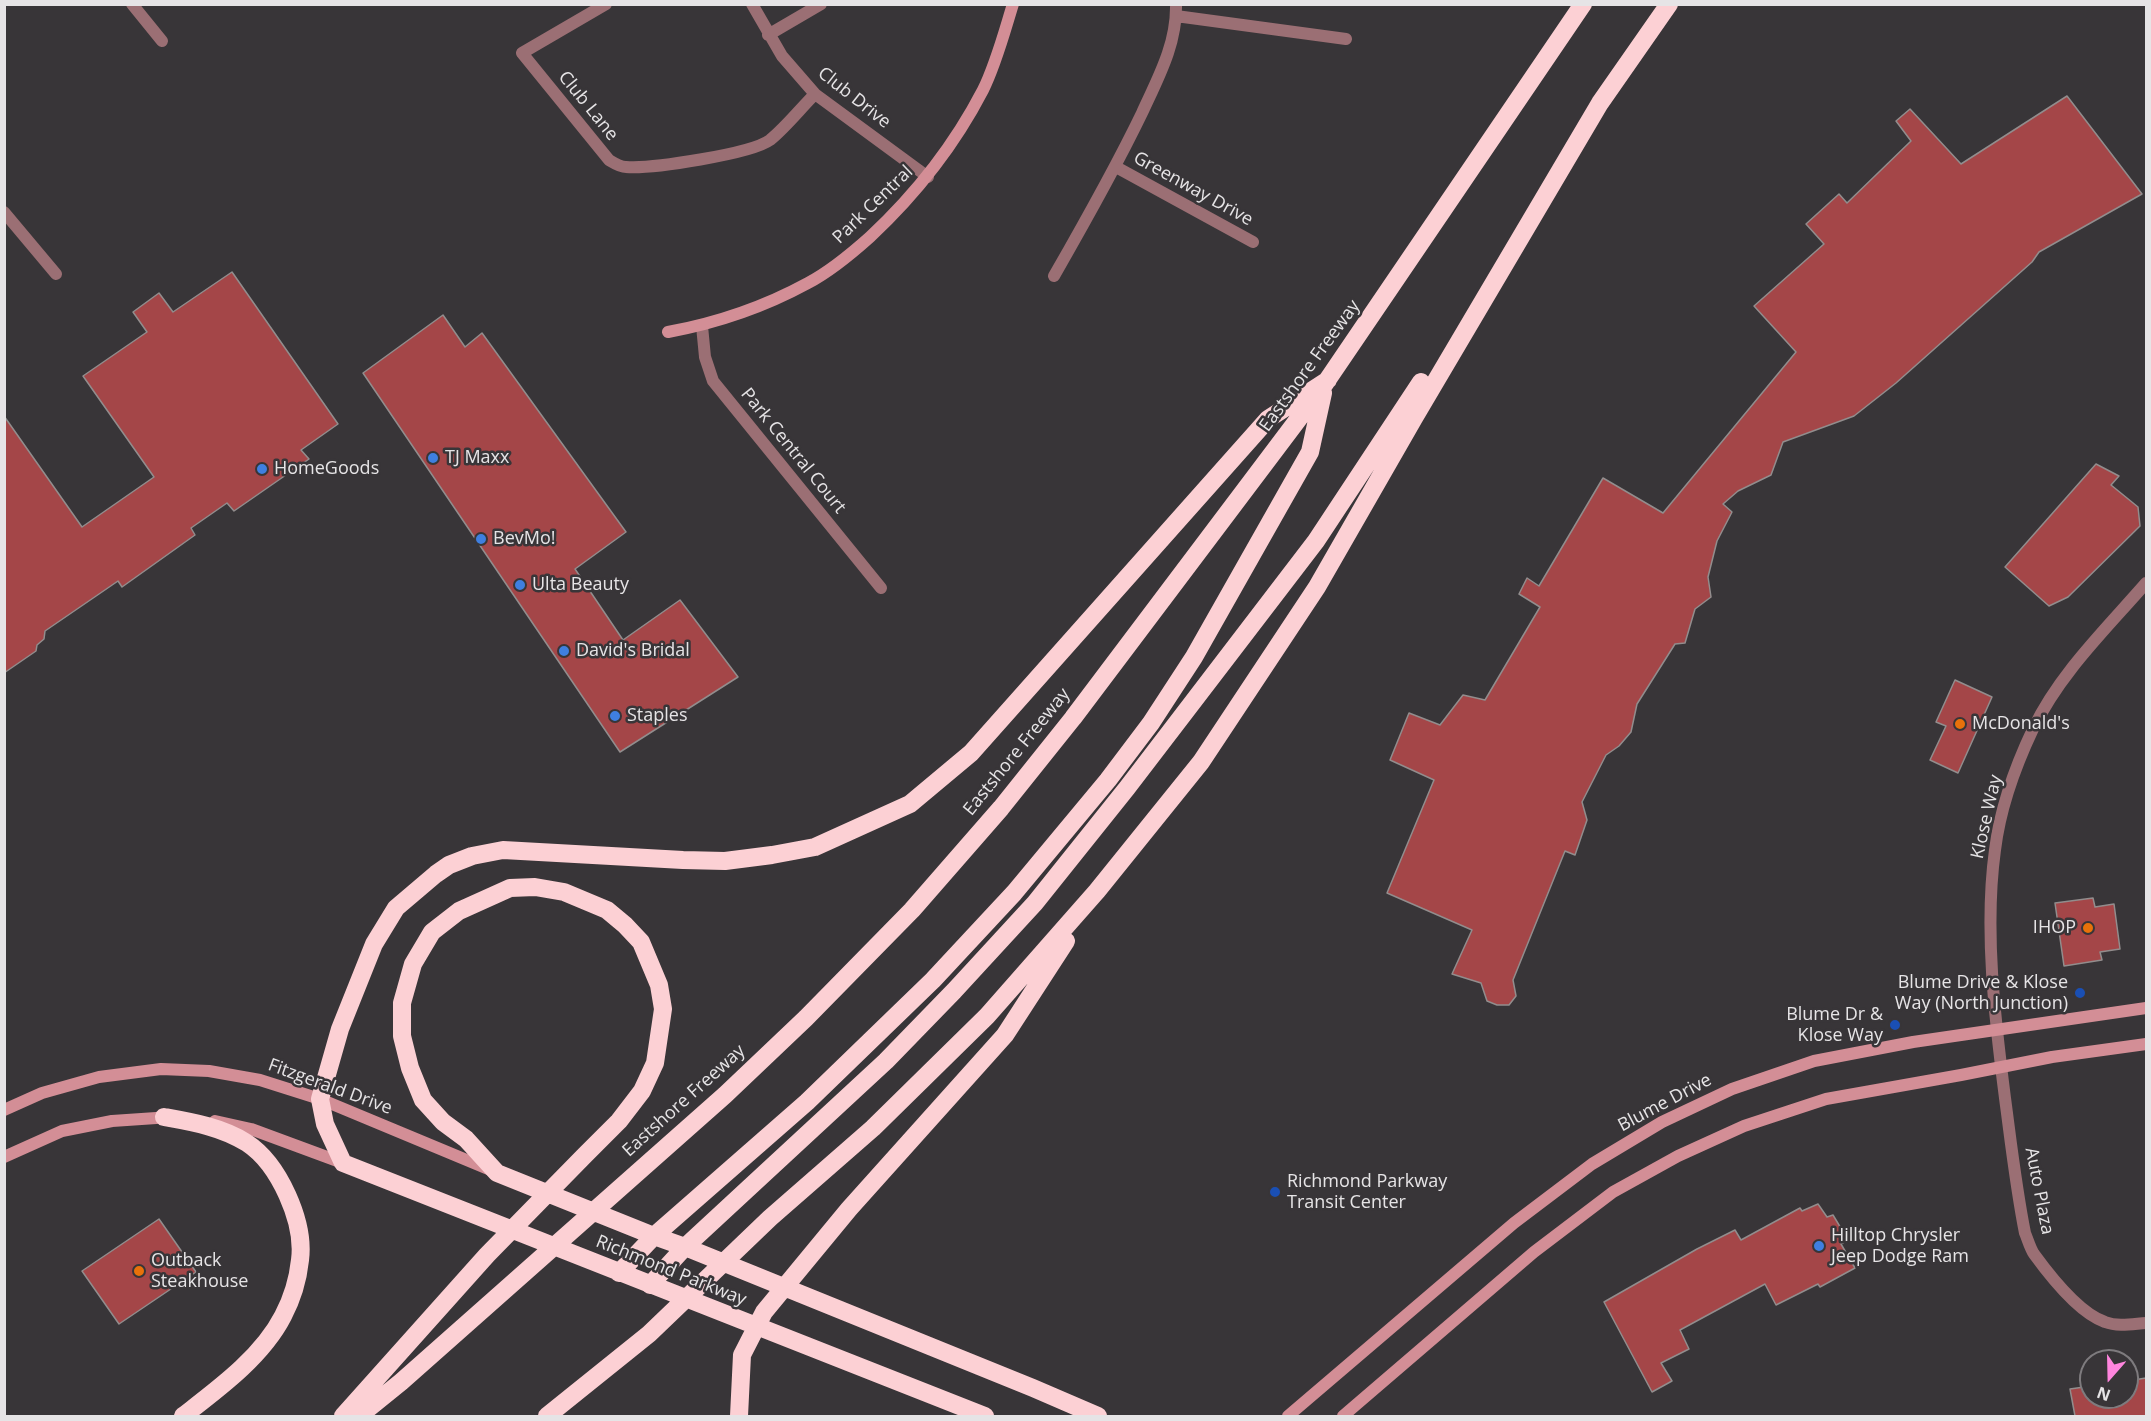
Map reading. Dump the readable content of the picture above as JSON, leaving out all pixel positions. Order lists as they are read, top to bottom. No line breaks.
{"streets":{"highway":["Eastshore Freeway","Richmond Parkway"],"street":["Club Drive","Club Lane","Greenway Drive","Park Central","Park Central Court","Klose Way","Fitzgerald Drive","Blume Drive","Auto Plaza"]},"crossings":[["Club Drive","Club Lane"],["Club Drive","Park Central"],["Park Central","Park Central Court"],["Klose Way","Blume Drive"],["Klose Way","Auto Plaza"],["Fitzgerald Drive","Richmond Parkway"],["Blume Drive","Auto Plaza"]],"places":["TJ Maxx","HomeGoods","BevMo!","Ulta Beauty","David's Bridal","Staples","McDonald's","IHOP","Blume Drive & Klose Way (North Junction)","Blume Dr & Klose Way","Richmond Parkway Transit Center","Hilltop Chrysler Jeep Dodge Ram","Outback Steakhouse"],"north":"bottom"}
